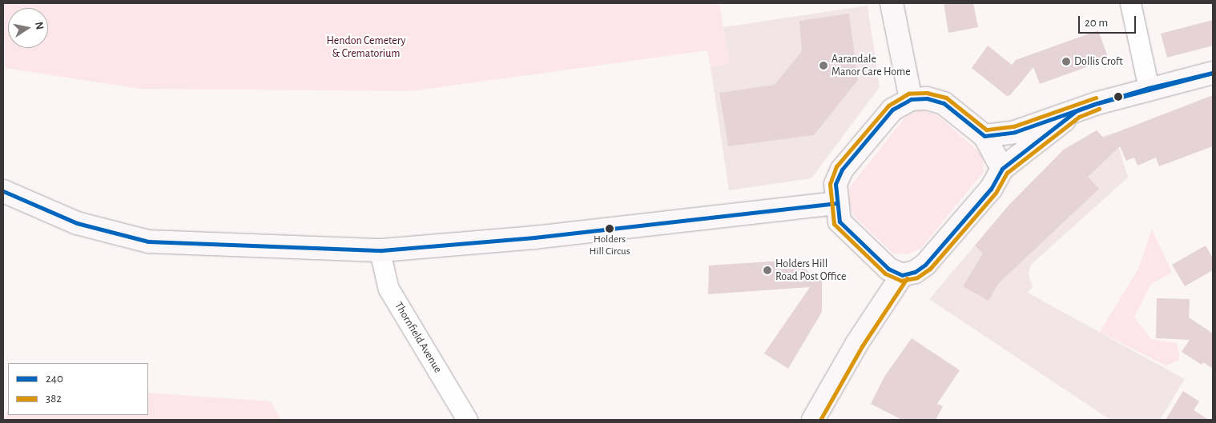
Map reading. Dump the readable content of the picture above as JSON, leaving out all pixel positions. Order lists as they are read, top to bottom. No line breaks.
{"streets":{"street":["Thornfield Avenue"]},"parks":["Hendon Cemetery & Crematorium"],"places":["Dollis Croft","Aarandale Manor Care Home","Holders Hill Circus","Holders Hill Road Post Office"],"lines":["transit line 240","transit line 382"],"legend":["240","382"],"scale_bar":"20 m","north":"right"}
